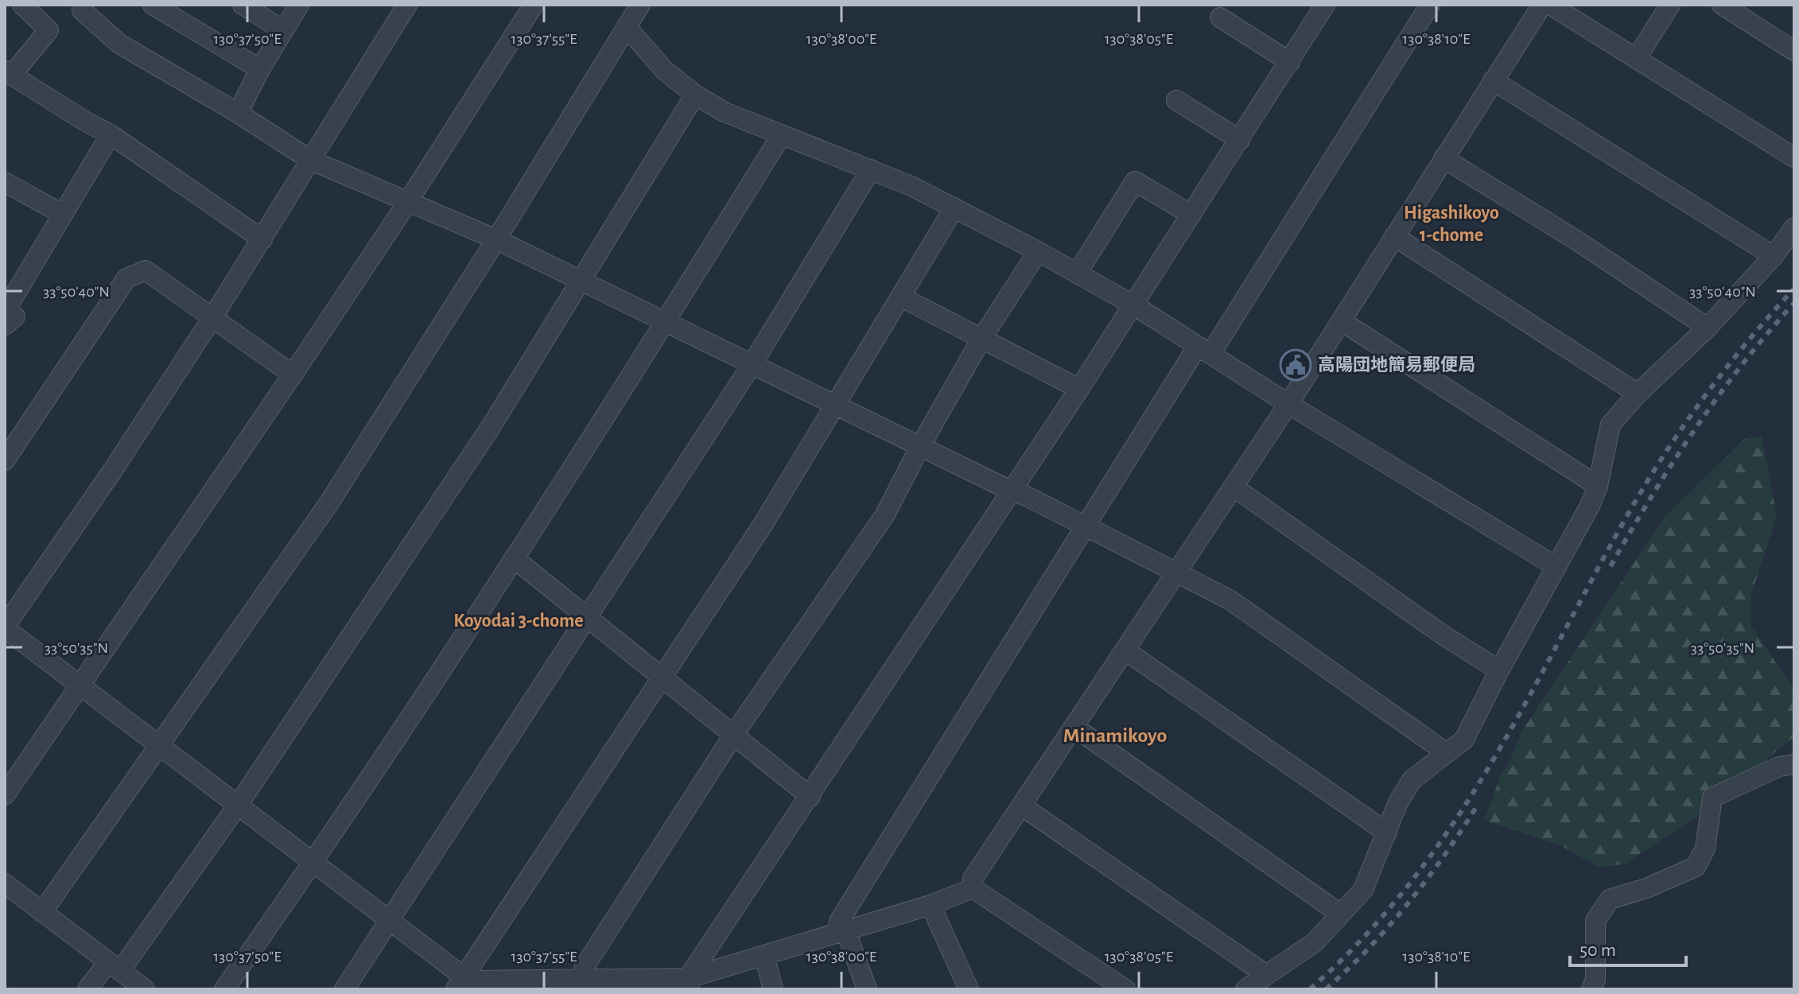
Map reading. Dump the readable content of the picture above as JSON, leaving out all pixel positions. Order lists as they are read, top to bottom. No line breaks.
{"districts":["Higashikoyo 1-chome","Koyodai 3-chome","Minamikoyo"],"places":{"public building":["高陽団地簡易郵便局"]},"scale_bar":"50 m","coordinates":["130°37'50\"E","130°37'55\"E","130°38'00\"E","130°38'05\"E","130°38'10\"E","33°50'40\"N","33°50'35\"N"]}
